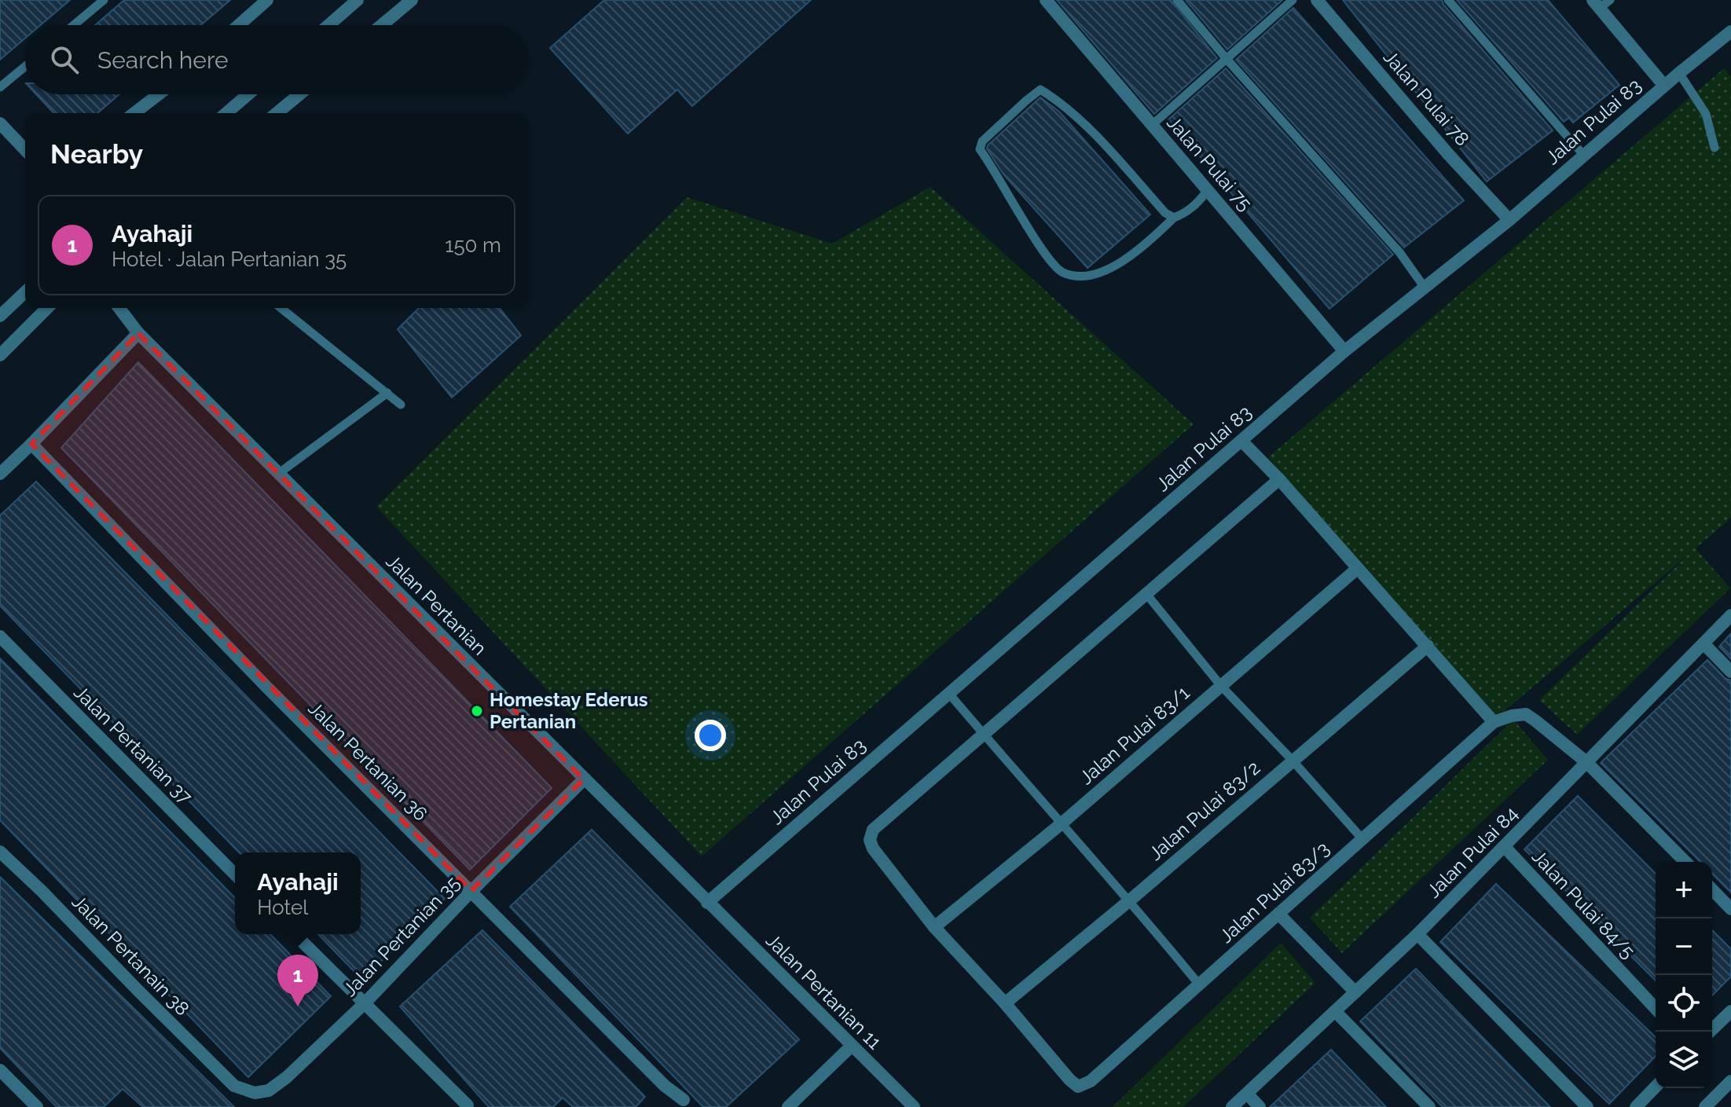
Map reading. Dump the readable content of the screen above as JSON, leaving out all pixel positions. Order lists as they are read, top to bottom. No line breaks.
{"streets":{"street":["Jalan Pulai 78","Jalan Pulai 83","Jalan Pulai 75","Jalan Pertanian","Jalan Pulai 83/1","Jalan Pertanian 37","Jalan Pertanian 36","Jalan Pulai 83/2","Jalan Pulai 84","Jalan Pulai 83/3","Jalan Pulai 84/5","Jalan Pertanian 35","Jalan Pertanain 38","Jalan Pertanian 11"]},"crossings":[["Jalan Pulai 78","Jalan Pulai 83"],["Jalan Pulai 83","Jalan Pulai 75"],["Jalan Pulai 83","Jalan Pertanian"],["Jalan Pulai 83","Jalan Pertanian 11"],["Jalan Pertanian","Jalan Pertanian 35"],["Jalan Pertanian","Jalan Pertanian 11"],["Jalan Pertanian 36","Jalan Pertanian 35"],["Jalan Pulai 83/2","Jalan Pulai 83/3"],["Jalan Pulai 84","Jalan Pulai 84/5"],["Jalan Pertanian 35","Jalan Pertanain 38"]],"places":["Homestay Ederus Pertanian"],"page":{"search":"Search here","heading":"Nearby","list":[{"mark":"1","name":"Ayahaji","note":"Hotel · Jalan Pertanian 35","value":"150 m"}],"popup":["Ayahaji","Hotel"],"map_buttons":["+","−"],"pins":"1"}}
